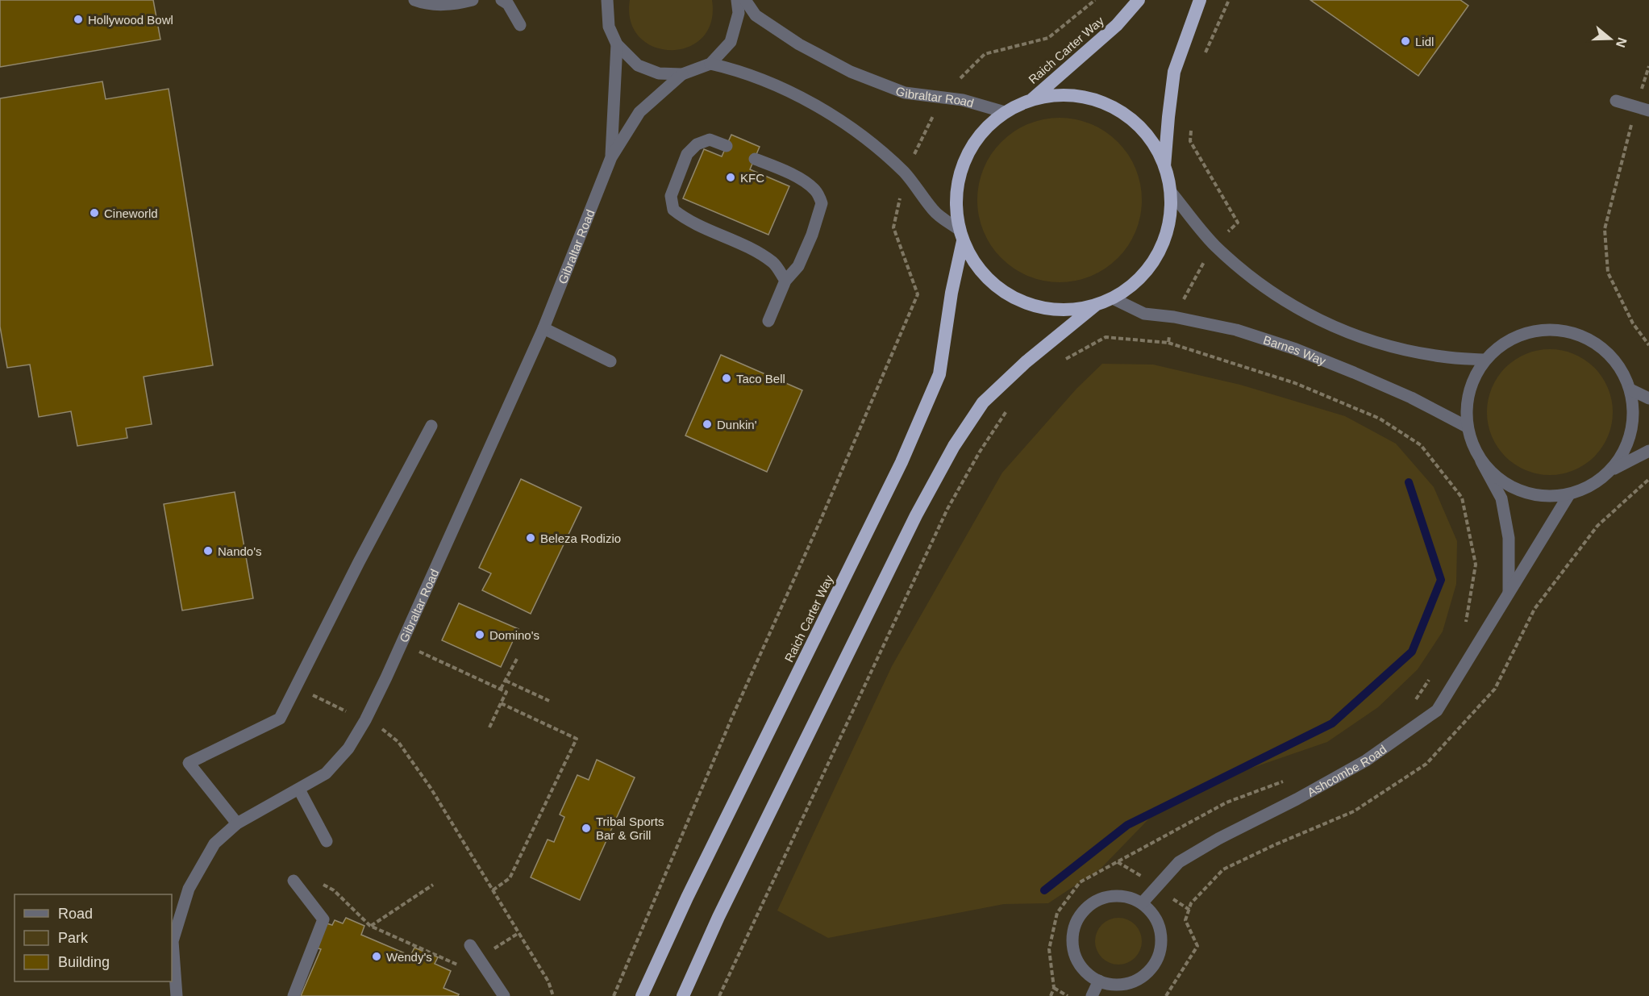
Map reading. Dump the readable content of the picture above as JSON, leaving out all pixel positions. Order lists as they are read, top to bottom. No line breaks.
{"streets":{"highway":["Raich Carter Way"],"street":["Gibraltar Road","Barnes Way","Ashcombe Road"]},"crossings":[["Barnes Way","Ashcombe Road"]],"places":["Hollywood Bowl","Lidl","KFC","Cineworld","Taco Bell","Dunkin'","Beleza Rodizio","Nando's","Domino's","Tribal Sports Bar & Grill","Wendy's"],"legend":["Road","Park","Building"],"north":"right"}
